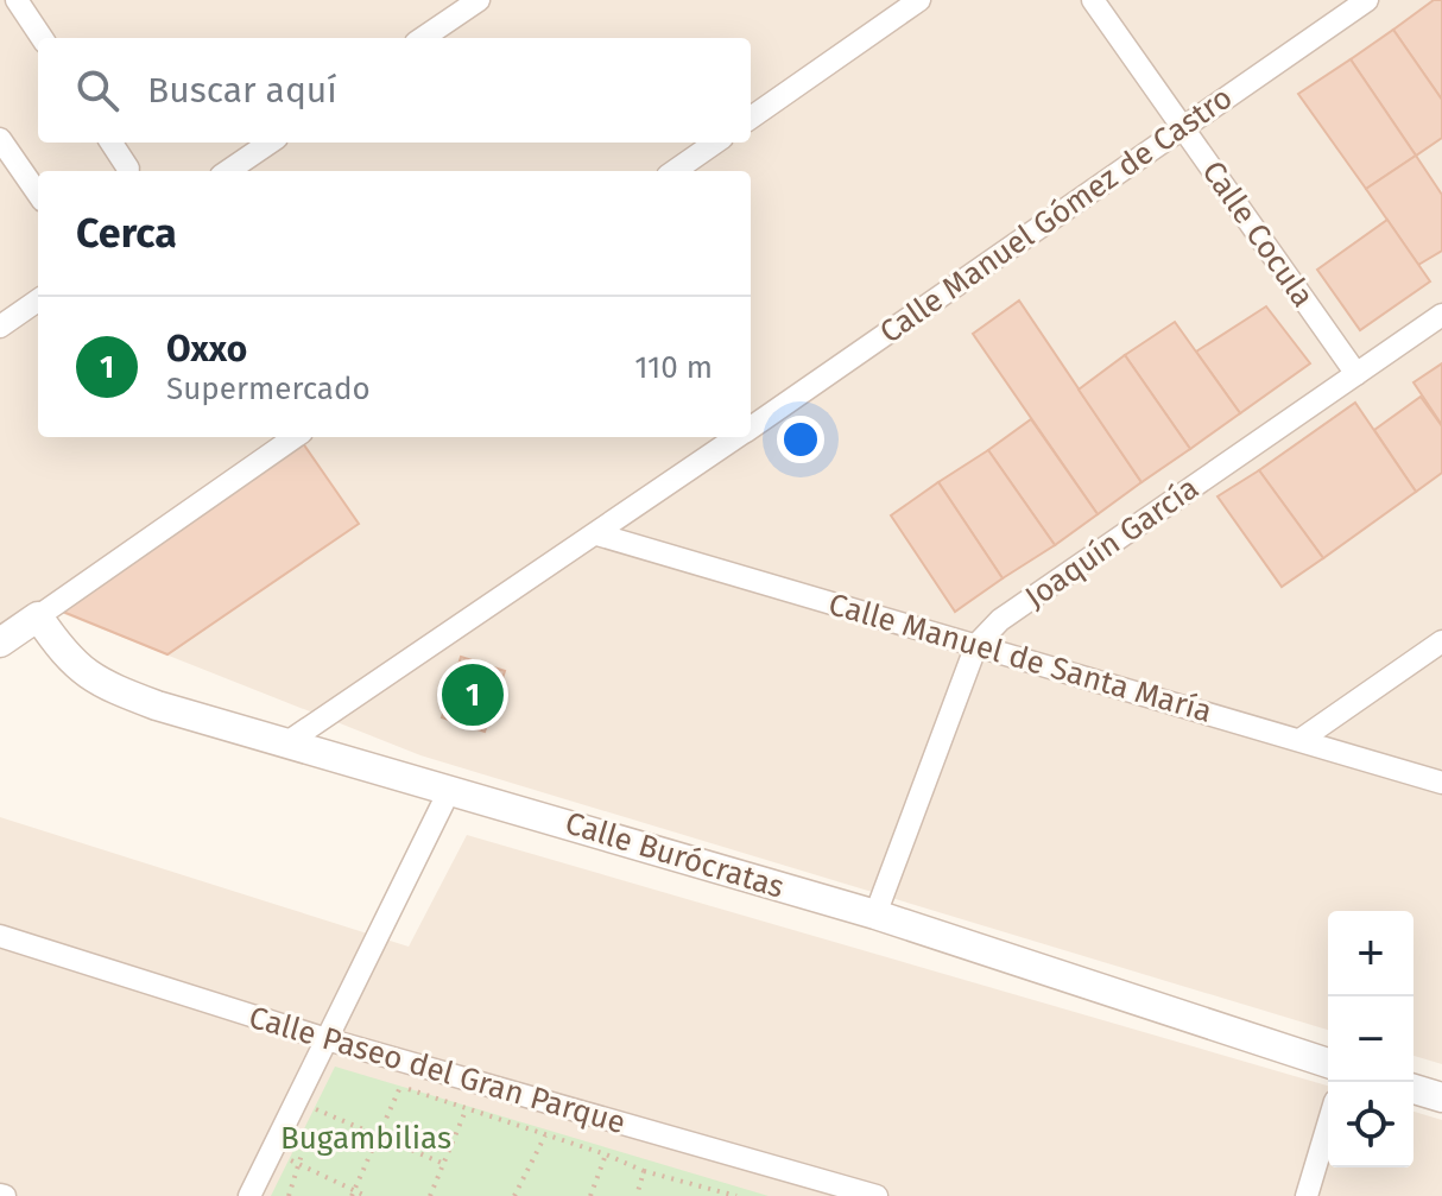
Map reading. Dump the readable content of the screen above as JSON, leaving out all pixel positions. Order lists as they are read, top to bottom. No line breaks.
{"streets":{"street":["Calle Manuel Gómez de Castro","Calle Cocula","Joaquín García","Calle Manuel de Santa María","Calle Burócratas","Calle Paseo del Gran Parque"]},"crossings":[["Calle Manuel Gómez de Castro","Calle Cocula"],["Calle Manuel Gómez de Castro","Calle Manuel de Santa María"],["Calle Manuel Gómez de Castro","Calle Burócratas"],["Calle Cocula","Joaquín García"],["Joaquín García","Calle Manuel de Santa María"],["Joaquín García","Calle Burócratas"]],"parks":["Bugambilias"],"page":{"search":"Buscar aquí","heading":"Cerca","list":[{"mark":"1","name":"Oxxo","note":"Supermercado","value":"110 m"}],"pins":"1","map_buttons":["+","−"]}}
